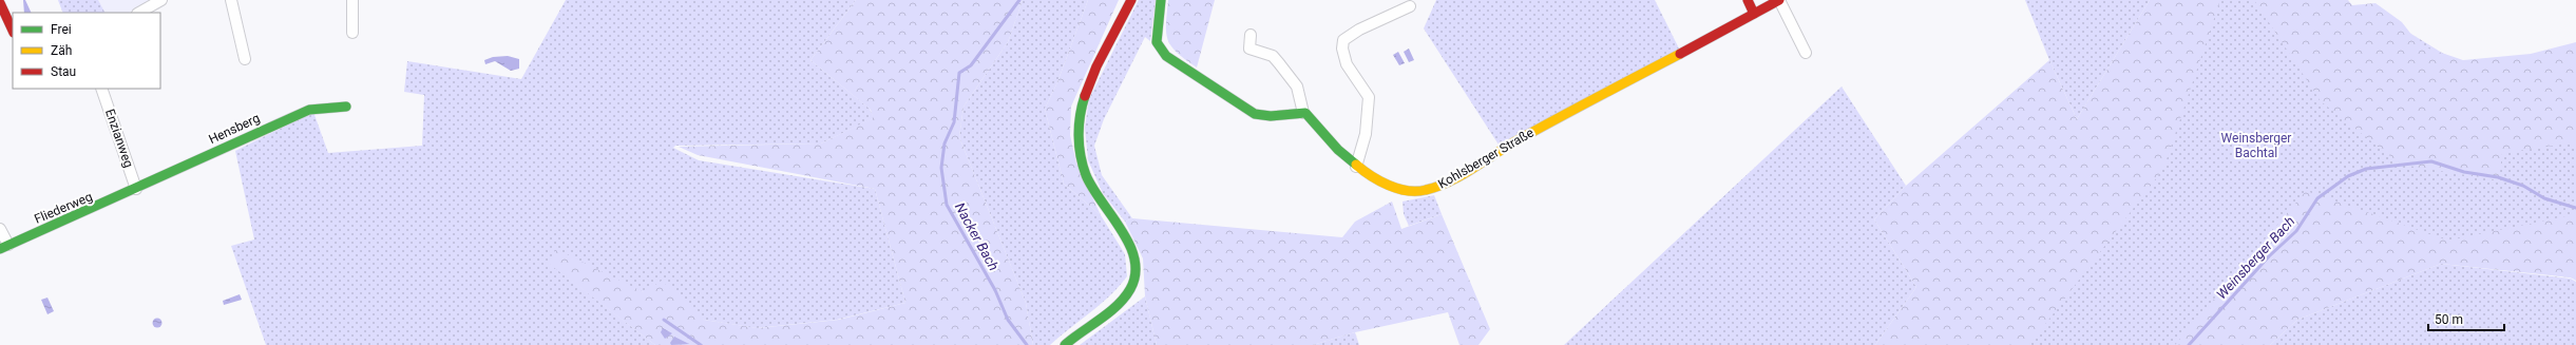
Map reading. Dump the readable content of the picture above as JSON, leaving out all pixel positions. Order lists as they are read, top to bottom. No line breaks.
{"streets":{"street":["Hensberg","Enzianweg","Kohlsberger Straße","Fliederweg"]},"crossings":[["Hensberg","Enzianweg"],["Hensberg","Fliederweg"],["Enzianweg","Fliederweg"]],"water":["Nacker Bach","Weinsberger Bach"],"parks":["Weinsberger Bachtal"],"legend":["Frei","Zäh","Stau"],"scale_bar":"50 m"}
